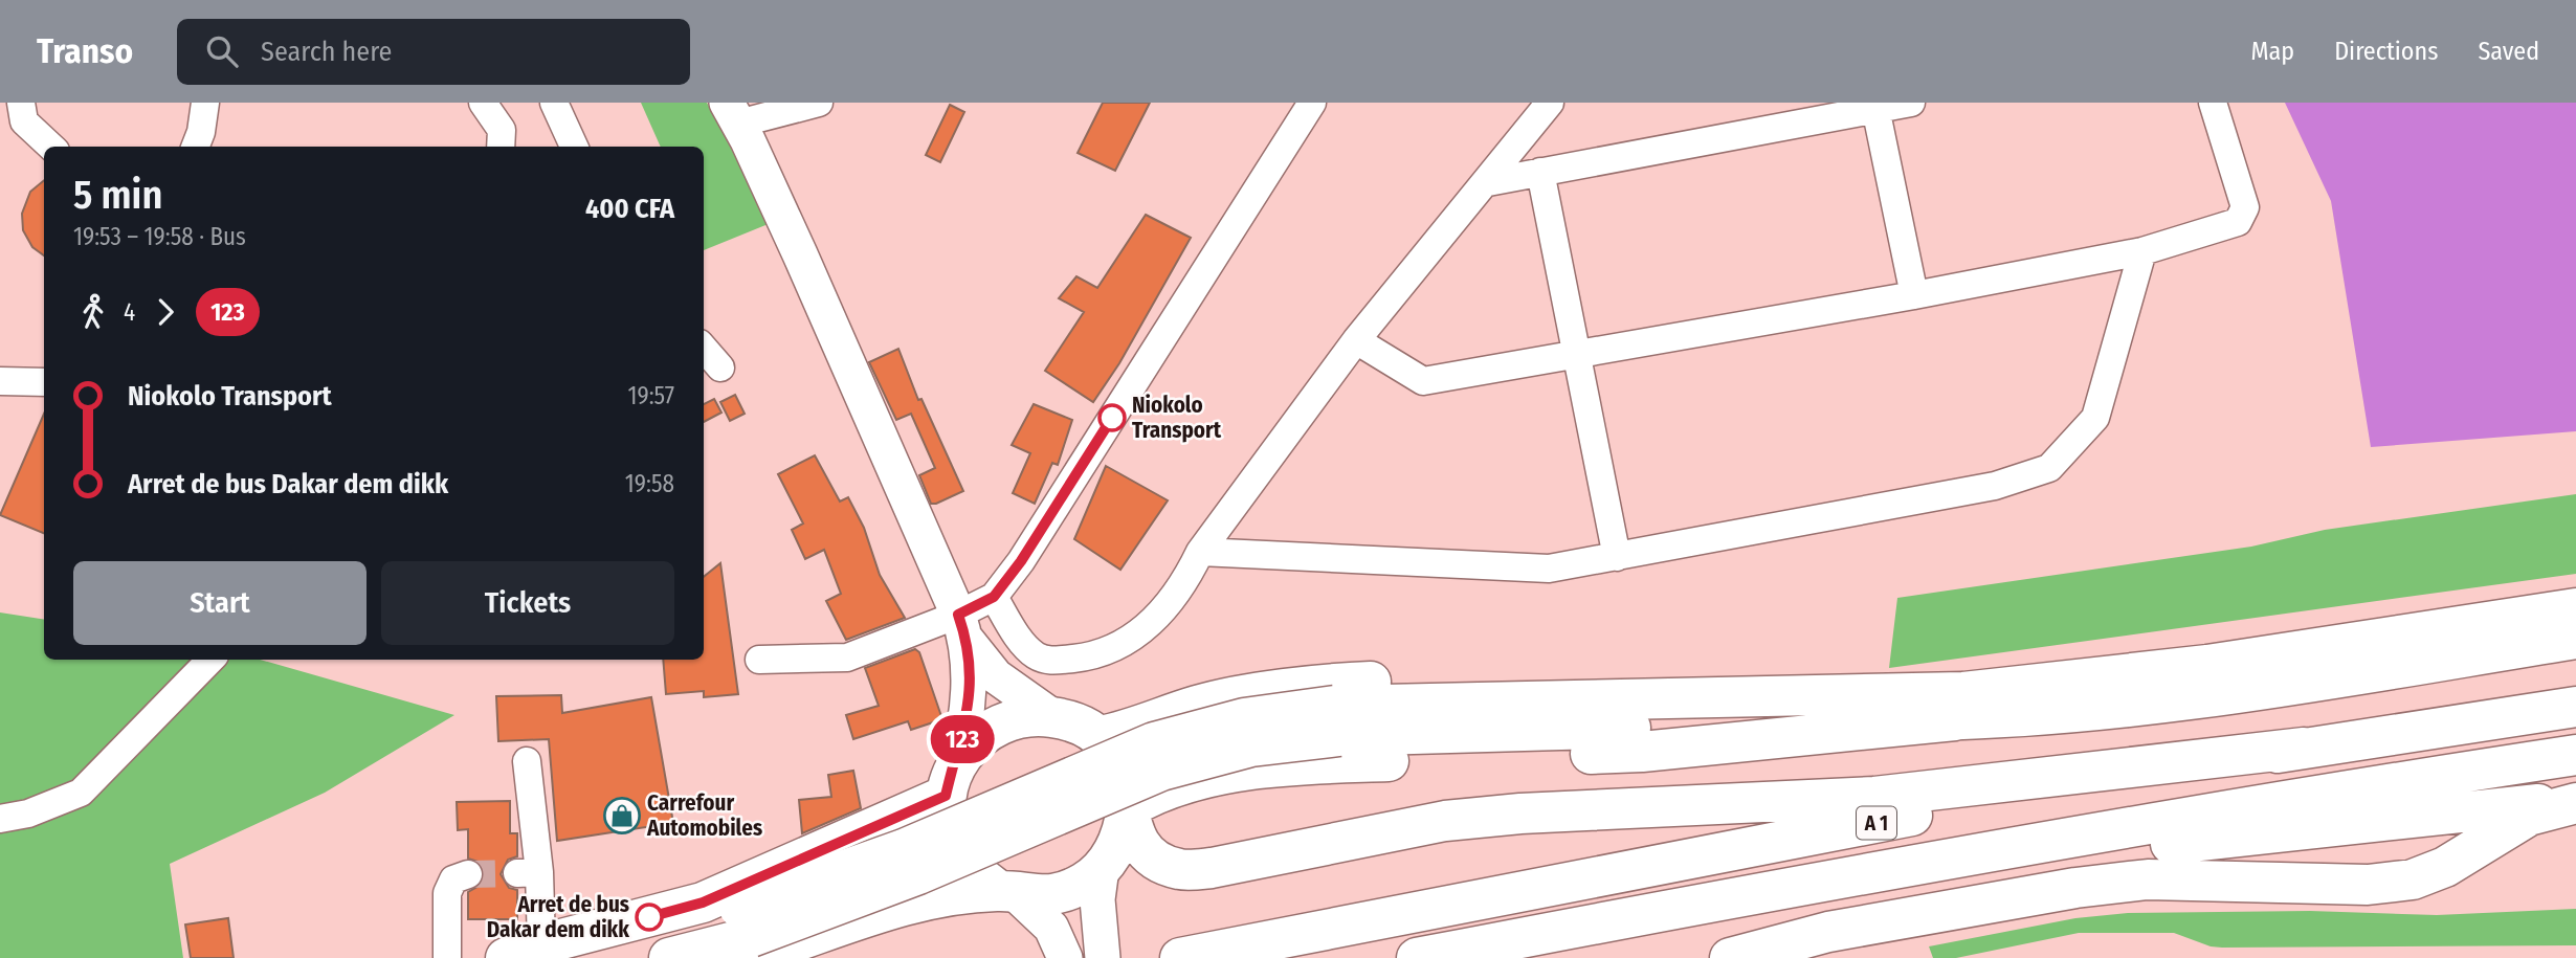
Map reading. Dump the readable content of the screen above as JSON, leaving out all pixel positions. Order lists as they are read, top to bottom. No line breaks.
{"streets":{"highway":["A 1"]},"places":{"other":["Niokolo Transport","Arret de bus Dakar dem dikk"],"shop":["Carrefour Automobiles"]},"lines":["bus line 123"],"page":{"header":"Transo","search":"Search here","nav":["Map","Directions","Saved"],"on_map":"123","heading":["5 min","19:53 – 19:58 · Bus","400 CFA"],"legs":["4","123"],"list":[{"name":"Niokolo Transport","value":"19:57"},{"name":"Arret de bus Dakar dem dikk","value":"19:58"}],"buttons":["Start","Tickets"]}}
